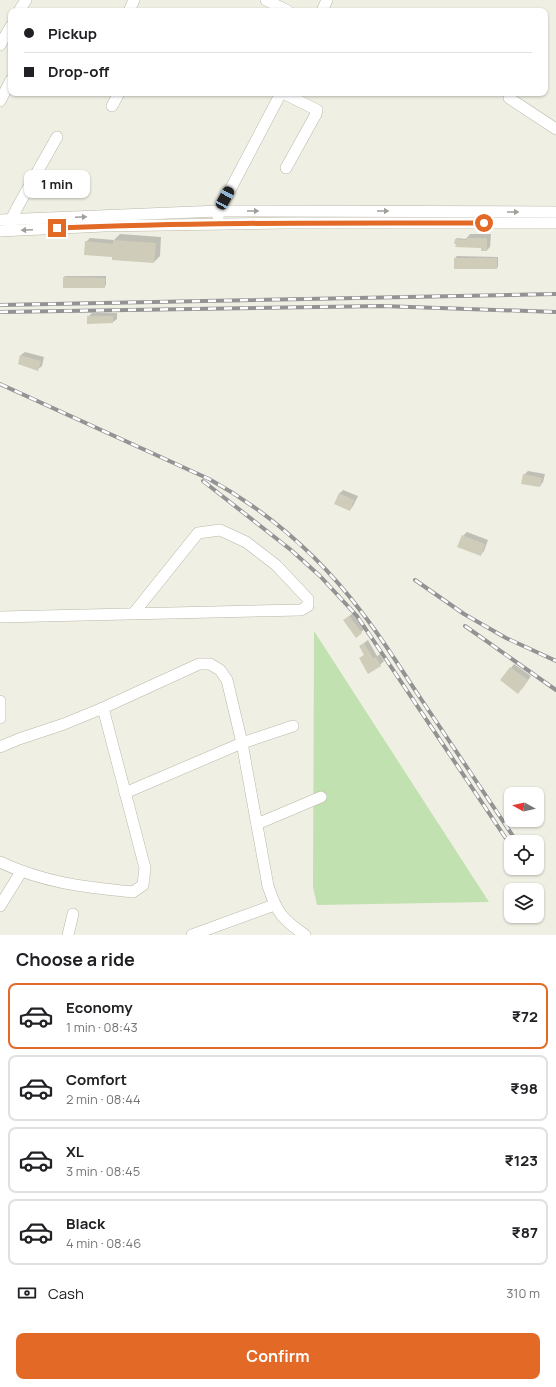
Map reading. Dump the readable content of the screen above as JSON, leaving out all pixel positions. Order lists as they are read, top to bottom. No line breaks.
{"north":"left","page":{"banner":["Pickup","Drop-off"],"bubble":"1 min","heading":"Choose a ride","list":[{"name":"Economy","note":"1 min · 08:43","value":"₹72"},{"name":"Comfort","note":"2 min · 08:44","value":"₹98"},{"name":"XL","note":"3 min · 08:45","value":"₹123"},{"name":"Black","note":"4 min · 08:46","value":"₹87"}],"pay":["Cash","310 m"],"buttons":"Confirm"}}
